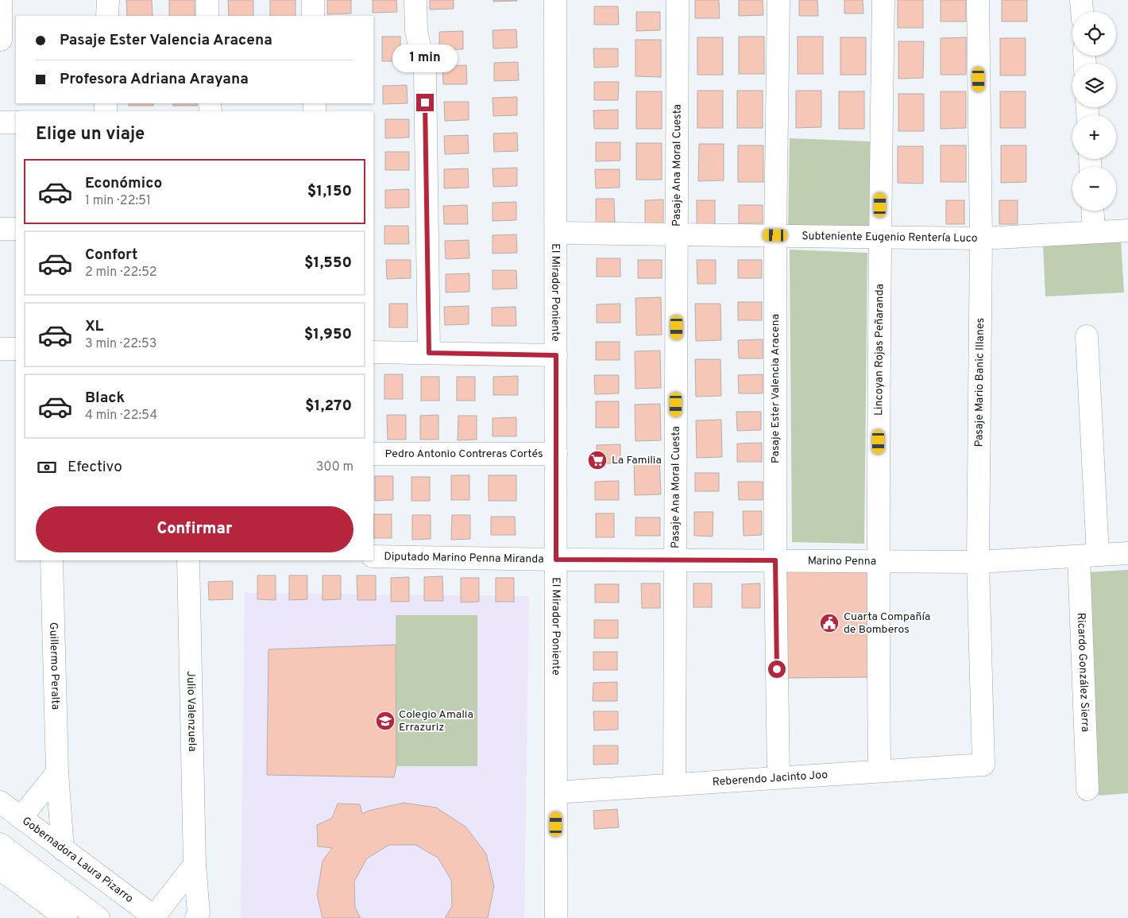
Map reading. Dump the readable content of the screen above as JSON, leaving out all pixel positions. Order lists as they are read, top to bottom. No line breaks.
{"streets":{"street":["Pasaje Ana Moral Cuesta","Subteniente Eugenio Rentería Luco","El Mirador Poniente","Lincoyan Rojas Peñaranda","Pasaje Mario Banic Illanes","Pasaje Ester Valencia Aracena","Pedro Antonio Contreras Cortés","Diputado Marino Penna Miranda","Marino Penna","Guillermo Peralta","Ricardo González Sierra","Julio Valenzuela","Reberendo Jacinto Joo","Gobernadora Laura Pizarro"]},"crossings":[["Pasaje Ana Moral Cuesta","Subteniente Eugenio Rentería Luco"],["Pasaje Ana Moral Cuesta","Marino Penna"],["Pasaje Ana Moral Cuesta","Reberendo Jacinto Joo"],["Subteniente Eugenio Rentería Luco","El Mirador Poniente"],["Subteniente Eugenio Rentería Luco","Lincoyan Rojas Peñaranda"],["Subteniente Eugenio Rentería Luco","Pasaje Mario Banic Illanes"],["Subteniente Eugenio Rentería Luco","Pasaje Ester Valencia Aracena"],["El Mirador Poniente","Pedro Antonio Contreras Cortés"],["El Mirador Poniente","Diputado Marino Penna Miranda"],["El Mirador Poniente","Marino Penna"],["El Mirador Poniente","Reberendo Jacinto Joo"],["Lincoyan Rojas Peñaranda","Marino Penna"],["Lincoyan Rojas Peñaranda","Reberendo Jacinto Joo"],["Pasaje Mario Banic Illanes","Marino Penna"],["Pasaje Mario Banic Illanes","Reberendo Jacinto Joo"],["Pasaje Ester Valencia Aracena","Marino Penna"],["Pasaje Ester Valencia Aracena","Reberendo Jacinto Joo"],["Diputado Marino Penna Miranda","Marino Penna"],["Marino Penna","Ricardo González Sierra"],["Guillermo Peralta","Gobernadora Laura Pizarro"]],"places":{"supermarket":["La Familia"],"public building":["Cuarta Compañía de Bomberos"],"school or university":["Colegio Amalia Errazuriz"]},"page":{"map_buttons":["+","−"],"banner":["Pasaje Ester Valencia Aracena","Profesora Adriana Arayana"],"bubble":"1 min","heading":"Elige un viaje","list":[{"name":"Económico","note":"1 min · 22:51","value":"$1,150"},{"name":"Confort","note":"2 min · 22:52","value":"$1,550"},{"name":"XL","note":"3 min · 22:53","value":"$1,950"},{"name":"Black","note":"4 min · 22:54","value":"$1,270"}],"pay":["Efectivo","300 m"],"buttons":"Confirmar"}}
